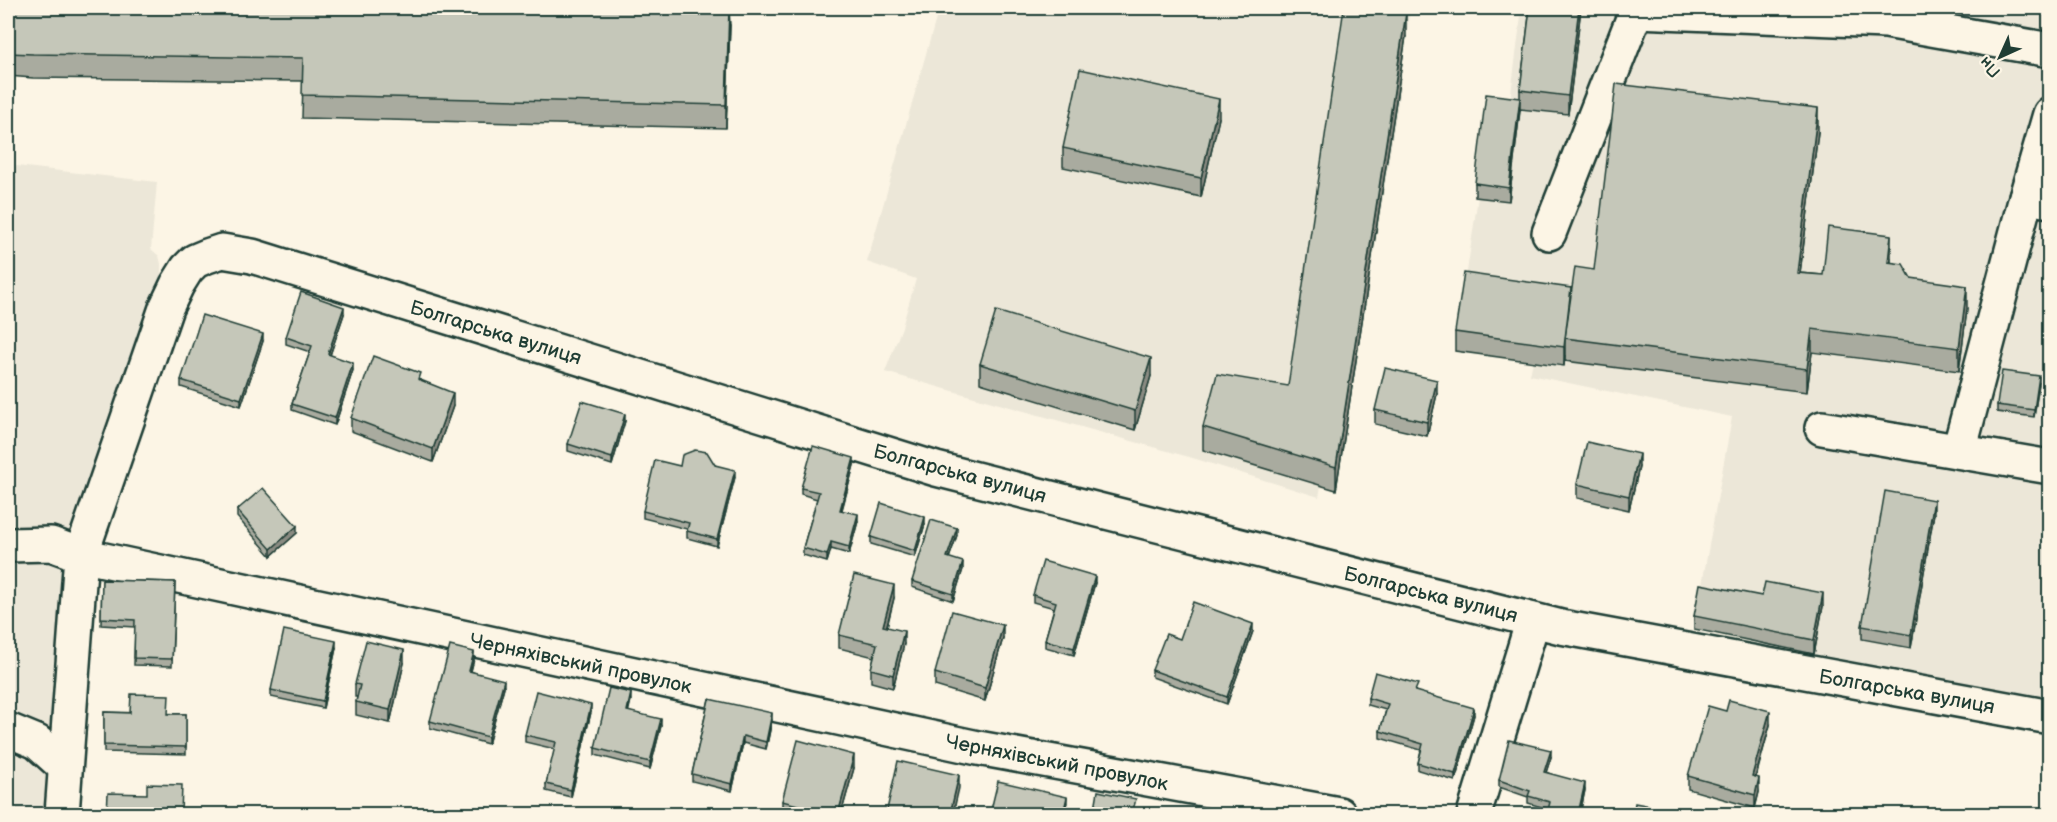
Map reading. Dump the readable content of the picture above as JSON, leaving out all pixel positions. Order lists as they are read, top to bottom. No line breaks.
{"streets":{"street":["Болгарська вулиця","Черняхівський провулок"]},"crossings":[["Болгарська вулиця","Черняхівський провулок"]],"north":"bottom left"}
